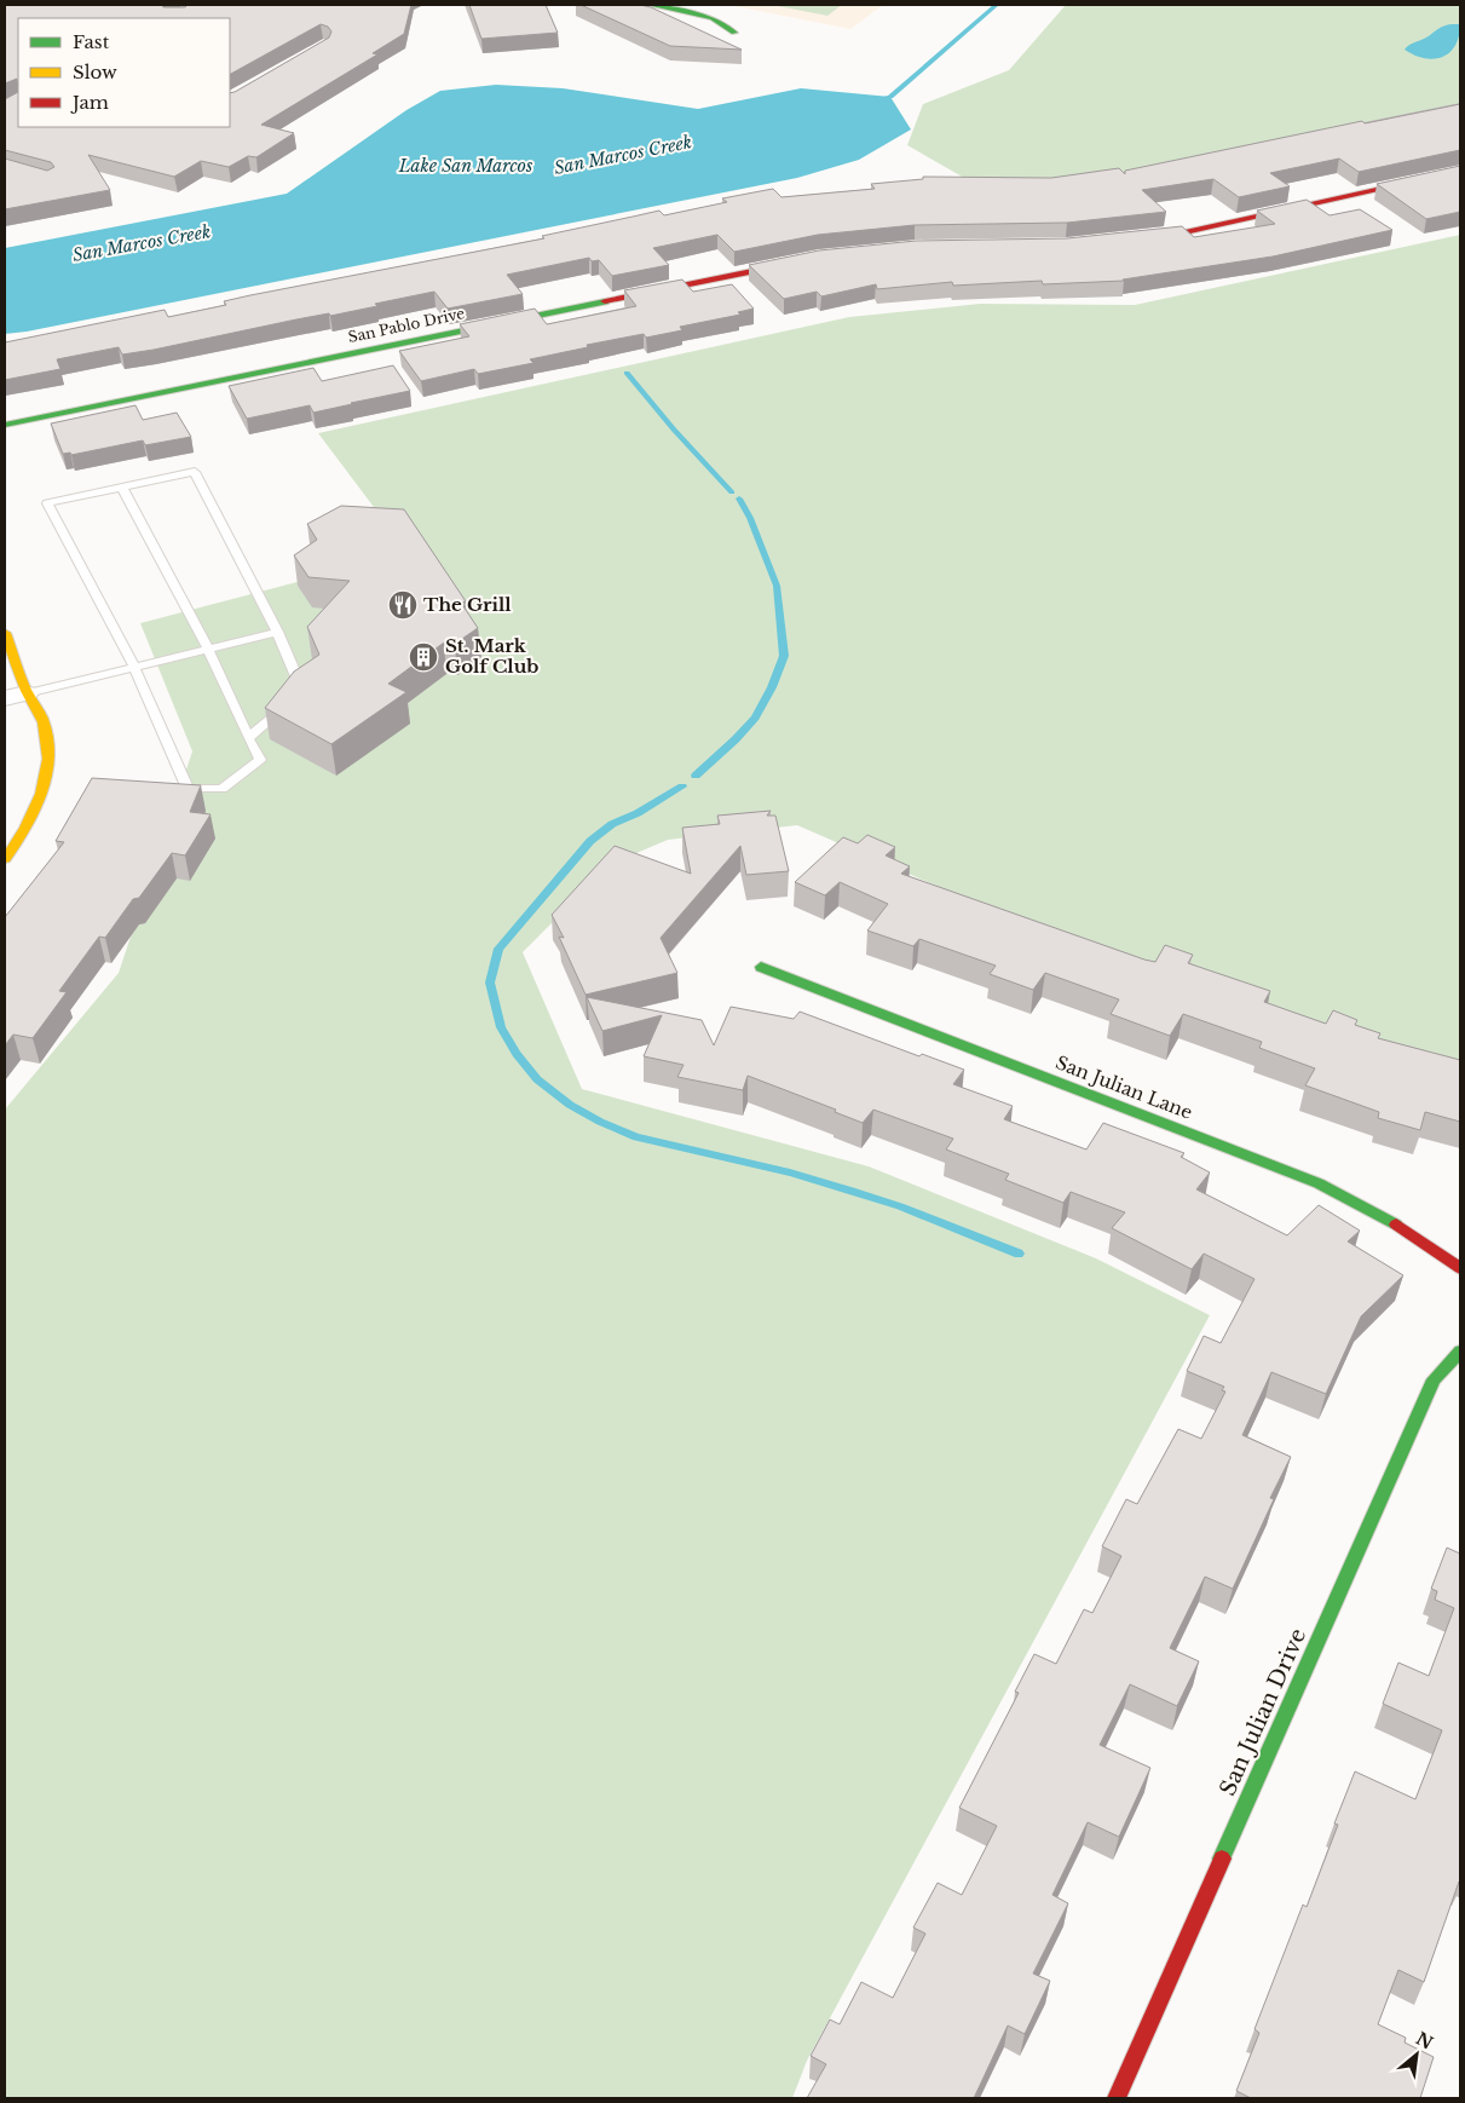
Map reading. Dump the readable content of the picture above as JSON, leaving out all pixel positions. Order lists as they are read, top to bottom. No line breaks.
{"streets":{"street":["San Pablo Drive","San Julian Lane","San Julian Drive"]},"water":["San Marcos Creek","Lake San Marcos"],"places":{"restaurant":["The Grill"],"building":["St. Mark Golf Club"]},"legend":["Fast","Slow","Jam"],"north":"top right"}
